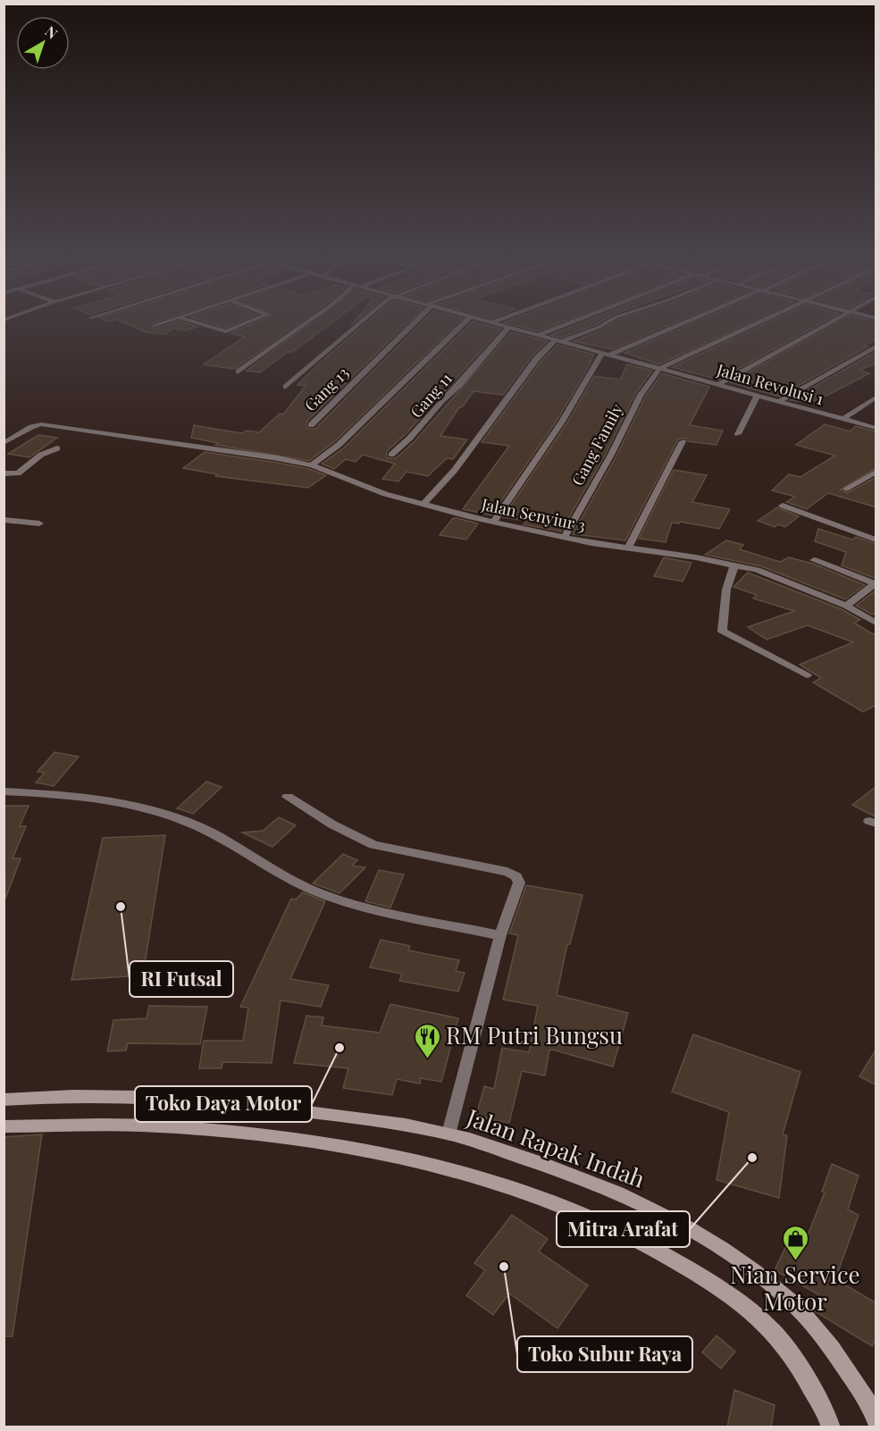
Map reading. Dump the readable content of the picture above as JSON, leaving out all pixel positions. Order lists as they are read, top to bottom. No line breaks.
{"streets":{"main road":["Jalan Rapak Indah"],"street":["Jalan Revolusi 1","Gang 13","Gang 11","Gang Family","Jalan Senyiur 3"]},"crossings":[["Jalan Revolusi 1","Gang 11"],["Jalan Revolusi 1","Gang Family"],["Gang Family","Jalan Senyiur 3"]],"places":{"other":["RI Futsal","Toko Daya Motor","Mitra Arafat","Toko Subur Raya"],"restaurant":["RM Putri Bungsu"],"shop":["Nian Service Motor"]},"north":"top right"}
